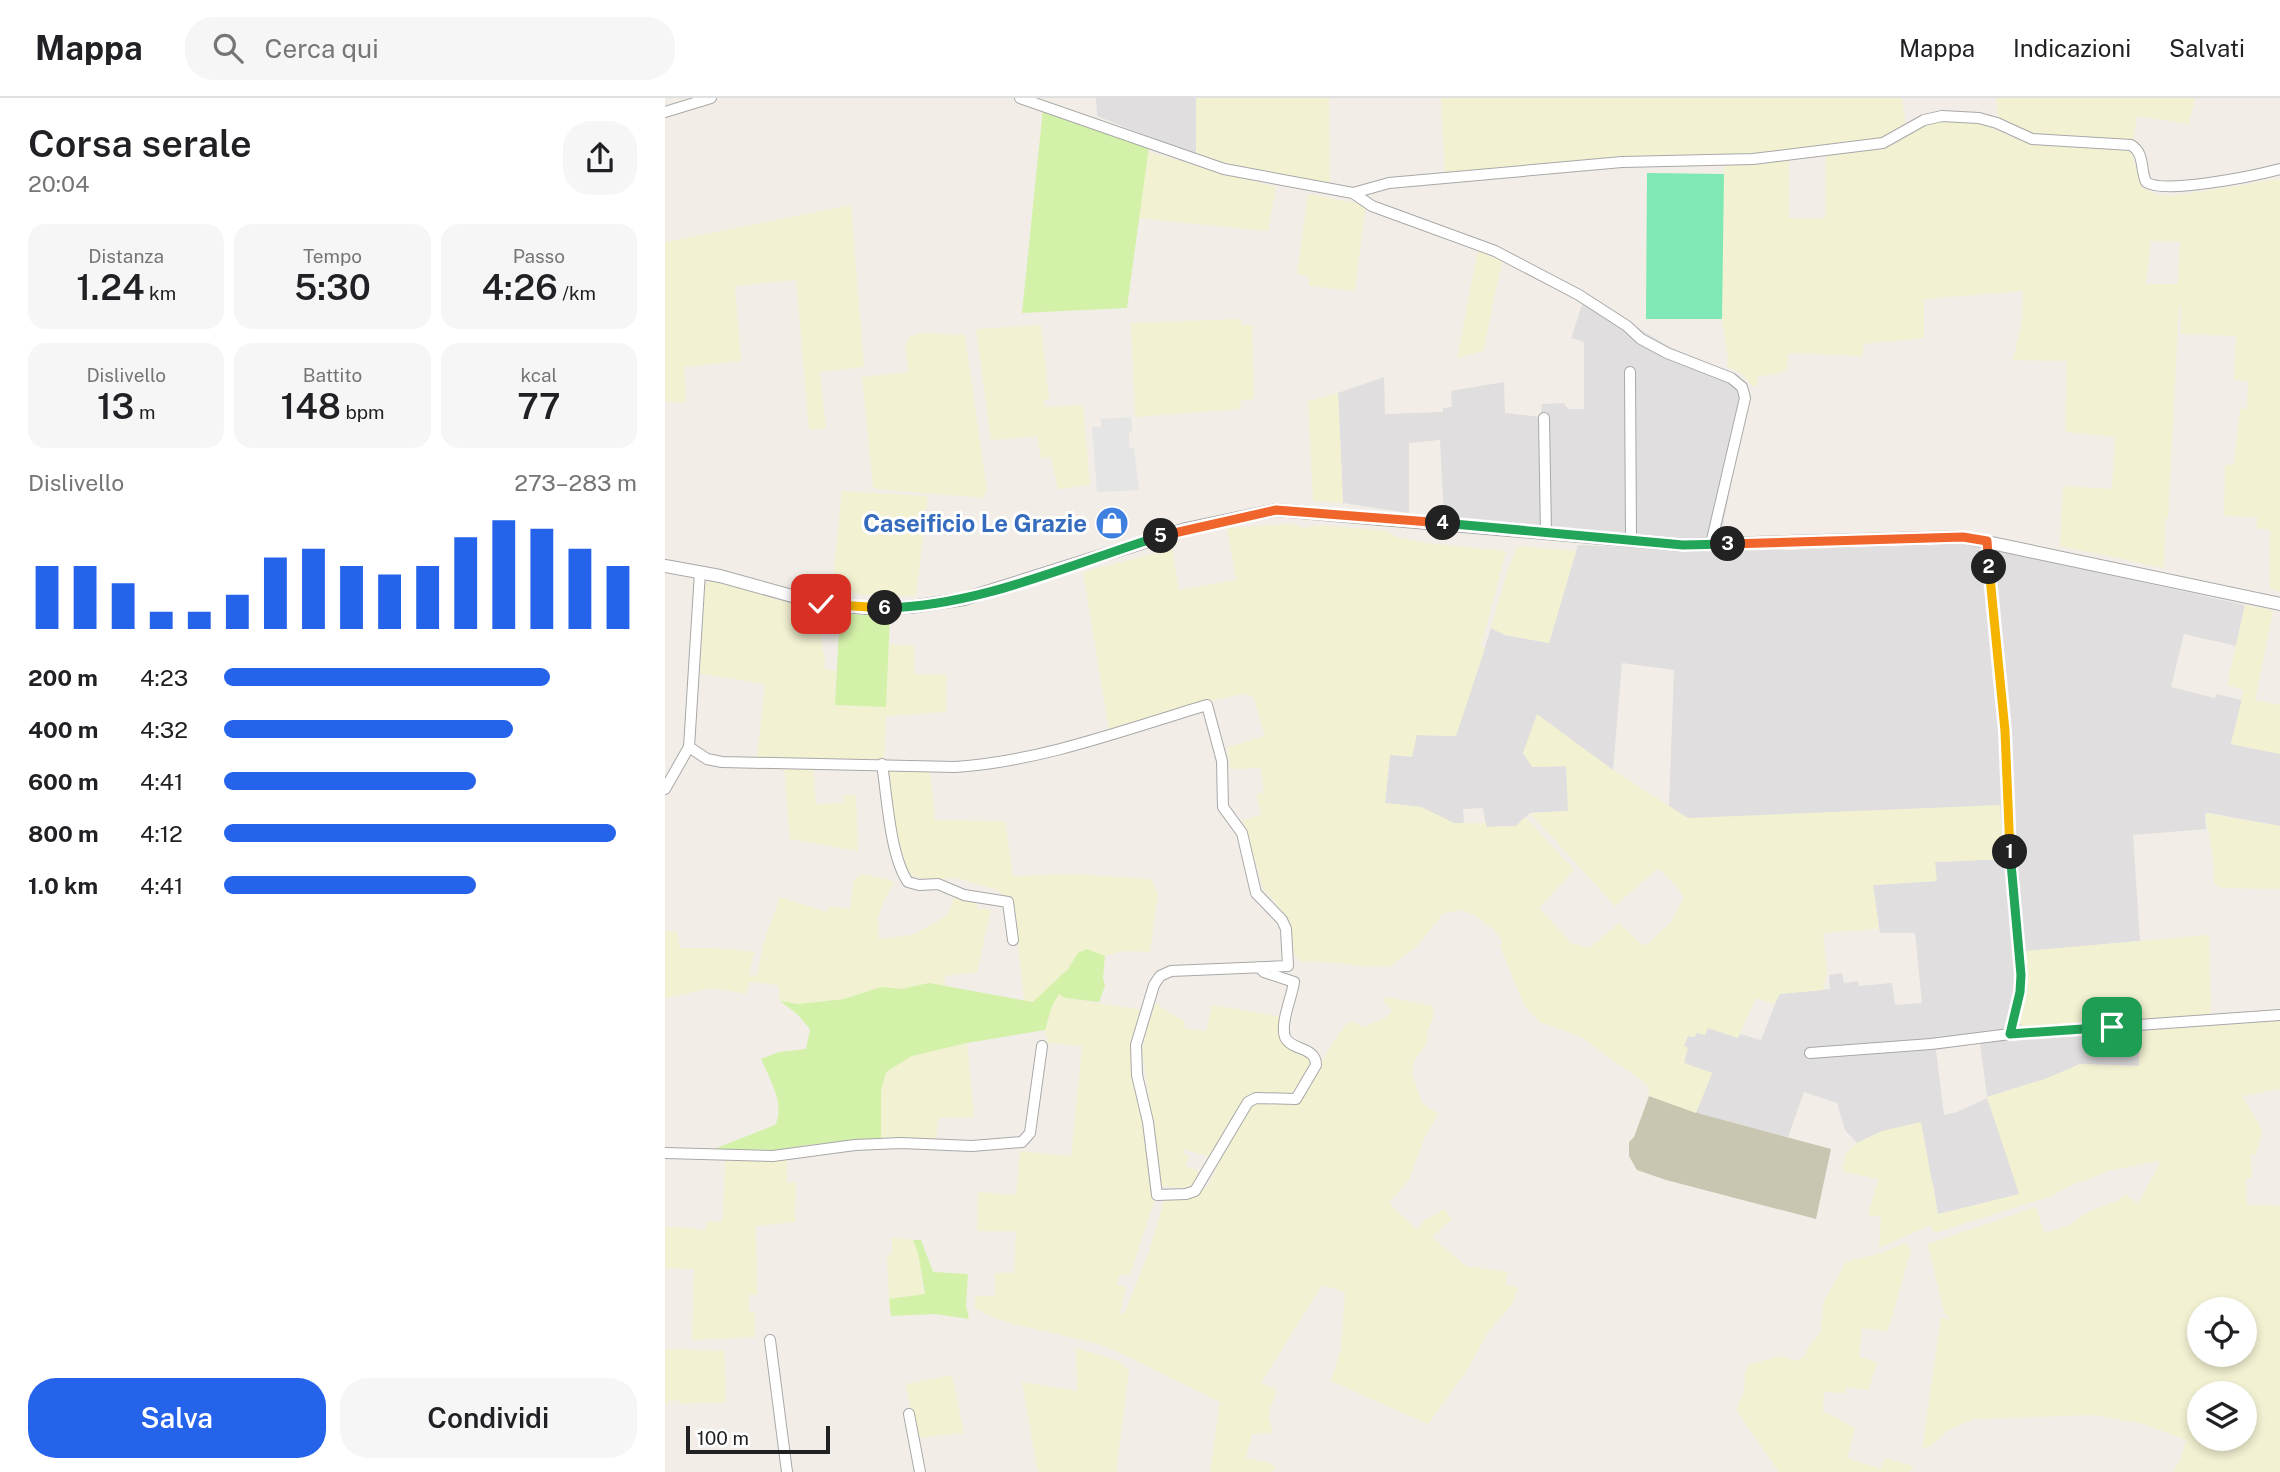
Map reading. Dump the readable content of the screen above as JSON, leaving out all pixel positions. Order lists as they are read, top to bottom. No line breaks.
{"places":{"shop":["Caseificio Le Grazie"]},"scale_bar":"100 m","page":{"header":"Mappa","search":"Cerca qui","nav":["Mappa","Indicazioni","Salvati"],"heading":["Corsa serale","20:04"],"stats":[["Distanza","1.24 km"],["Tempo","5:30"],["Passo","4:26 /km"],["Dislivello","13 m"],["Battito","148 bpm"],["kcal","77"]],"chart":["Dislivello","273–283 m"],"pins":["4","5","3","2","6","1"],"list":[{"name":"200 m","note":"4:23"},{"name":"400 m","note":"4:32"},{"name":"600 m","note":"4:41"},{"name":"800 m","note":"4:12"},{"name":"1.0 km","note":"4:41"}],"buttons":["Salva","Condividi"],"scale":"100 m"}}
